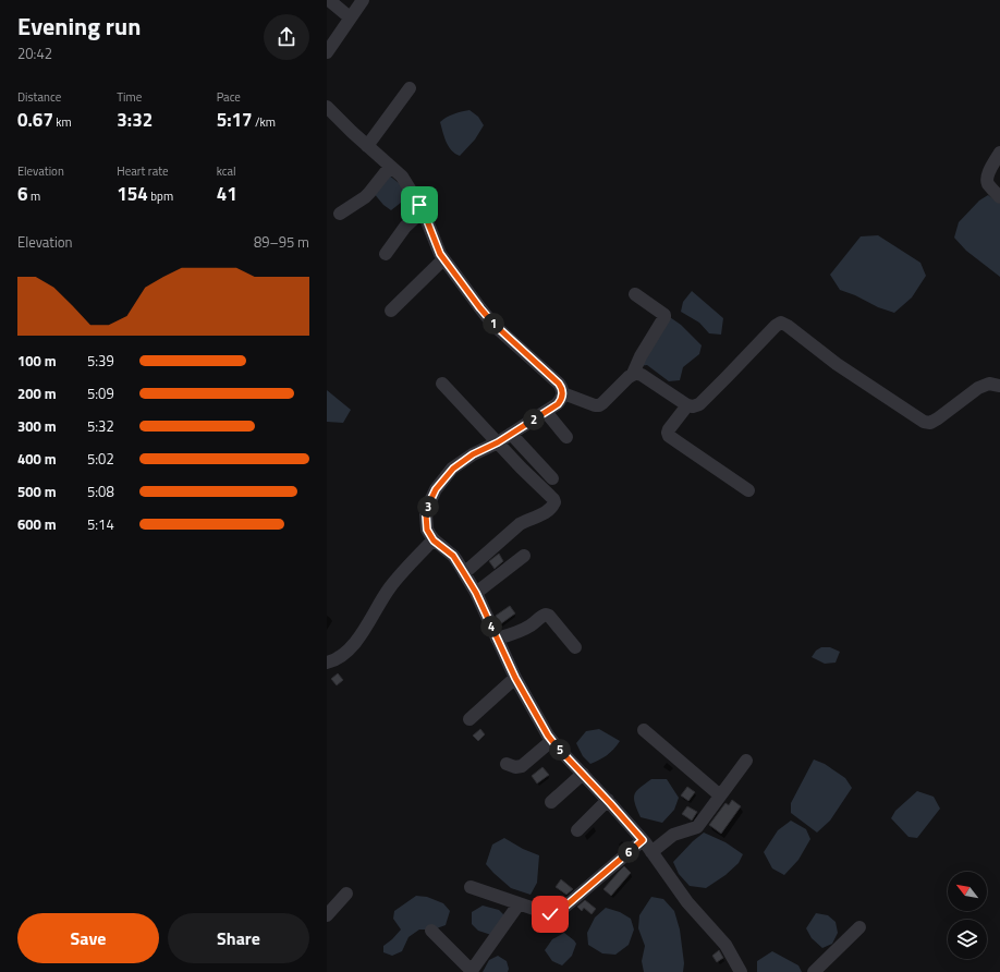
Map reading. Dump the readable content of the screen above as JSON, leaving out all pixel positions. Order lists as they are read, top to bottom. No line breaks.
{"north":"top left","page":{"heading":["Evening run","20:42"],"stats":[["Distance","0.67 km"],["Time","3:32"],["Pace","5:17 /km"],["Elevation","6 m"],["Heart rate","154 bpm"],["kcal","41"]],"chart":["Elevation","89–95 m"],"pins":["1","2","3","4","5","6"],"list":[{"name":"100 m","note":"5:39"},{"name":"200 m","note":"5:09"},{"name":"300 m","note":"5:32"},{"name":"400 m","note":"5:02"},{"name":"500 m","note":"5:08"},{"name":"600 m","note":"5:14"}],"buttons":["Save","Share"]}}
